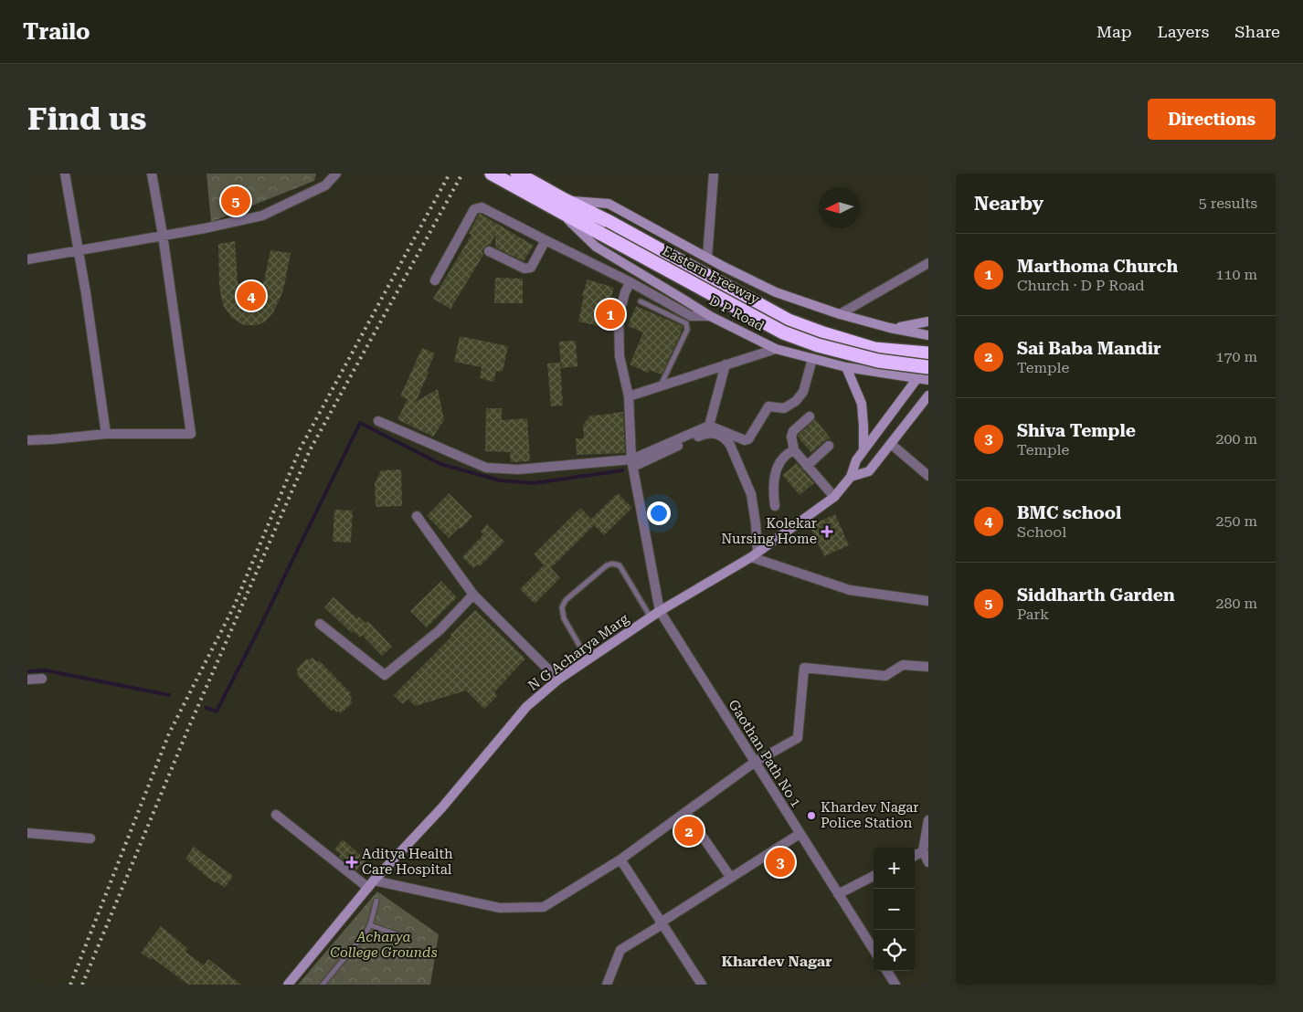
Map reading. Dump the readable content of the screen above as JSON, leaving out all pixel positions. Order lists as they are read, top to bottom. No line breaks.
{"streets":{"highway":["Eastern Freeway"],"main road":["D P Road","N G Acharya Marg"],"street":["Gaothan Path No 1"]},"crossings":[["Eastern Freeway","D P Road"],["N G Acharya Marg","Gaothan Path No 1"]],"districts":["Khardev Nagar"],"parks":["Acharya College Grounds"],"places":{"health":["Kolekar Nursing Home","Aditya Health Care Hospital"],"other":["Khardev Nagar Police Station"]},"north":"left","page":{"header":"Trailo","nav":["Map","Layers","Share"],"buttons":"Directions","title":"Find us","heading":["Nearby","5 results"],"pins":["5","4","1","2","3"],"list":[{"mark":"1","name":"Marthoma Church","note":"Church · D P Road","value":"110 m"},{"mark":"2","name":"Sai Baba Mandir","note":"Temple","value":"170 m"},{"mark":"3","name":"Shiva Temple","note":"Temple","value":"200 m"},{"mark":"4","name":"BMC school","note":"School","value":"250 m"},{"mark":"5","name":"Siddharth Garden","note":"Park","value":"280 m"}],"map_buttons":["+","−"]}}
